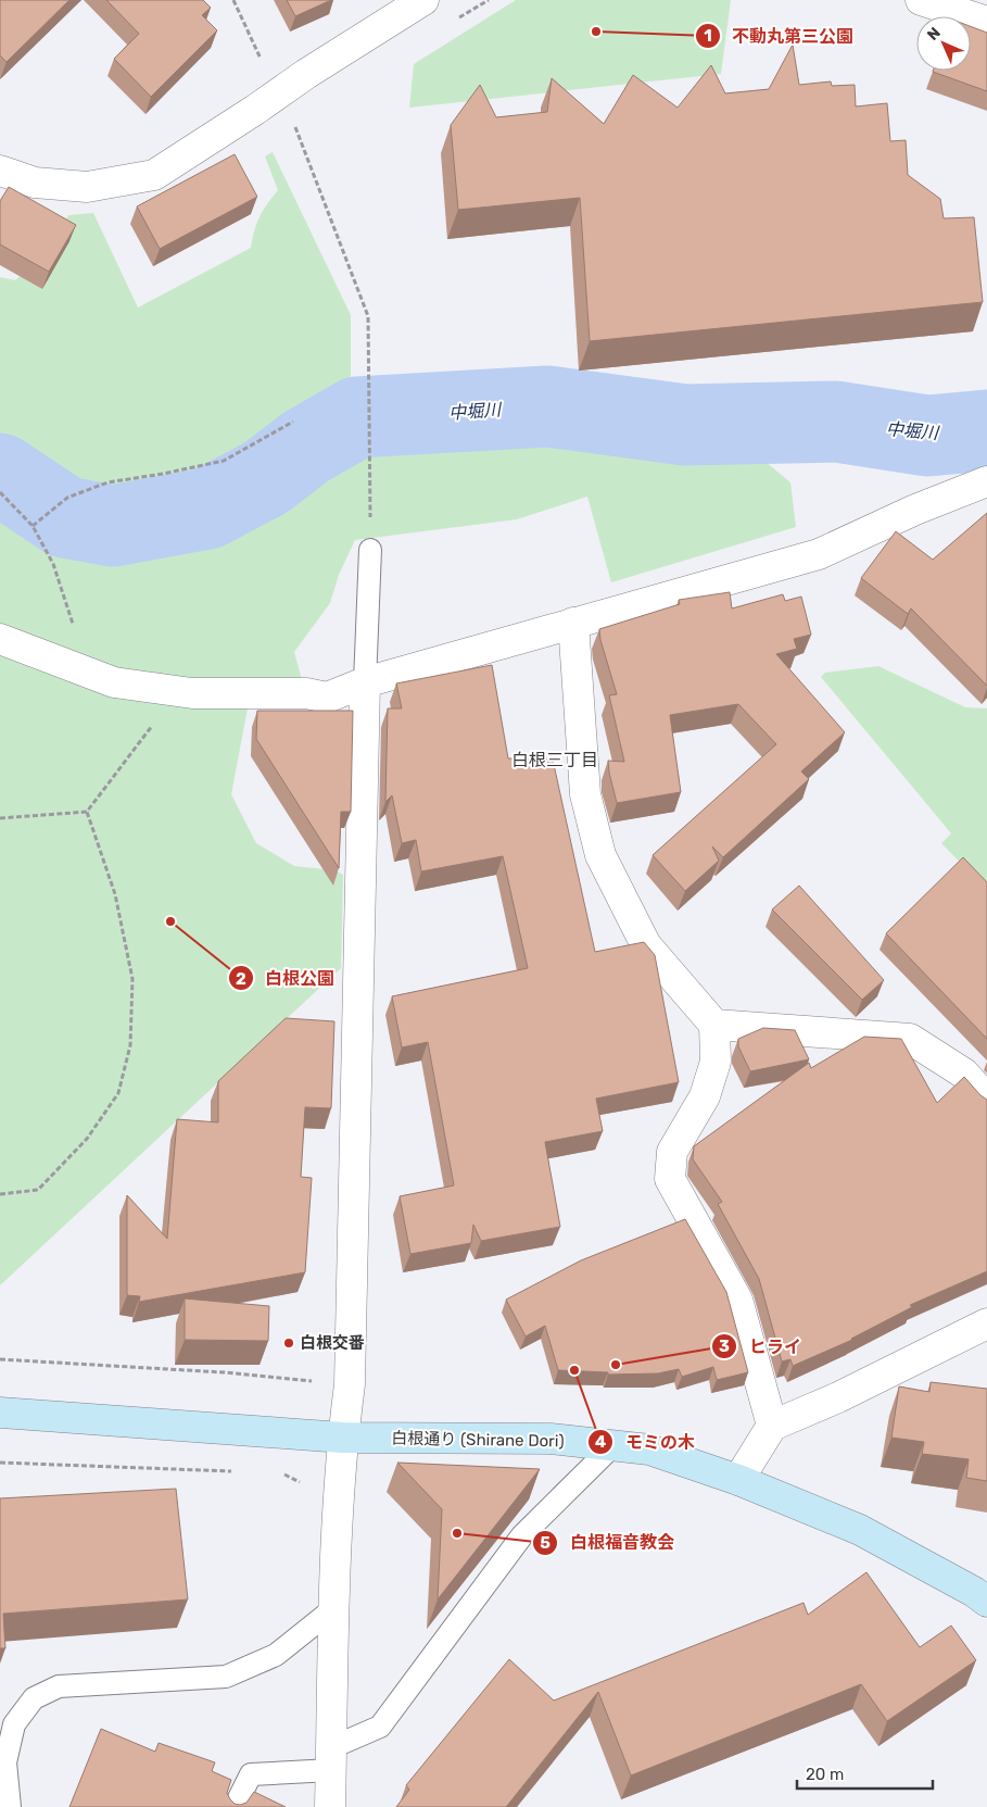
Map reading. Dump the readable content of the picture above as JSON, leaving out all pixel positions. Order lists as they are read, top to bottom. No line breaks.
{"streets":{"street":["白根通り (Shirane Dori)"]},"districts":["白根三丁目"],"water":["中堀川"],"places":["不動丸第三公園","白根公園","白根交番","ヒライ","モミの木","白根福音教会"],"scale_bar":"20 m","north":"top left"}
